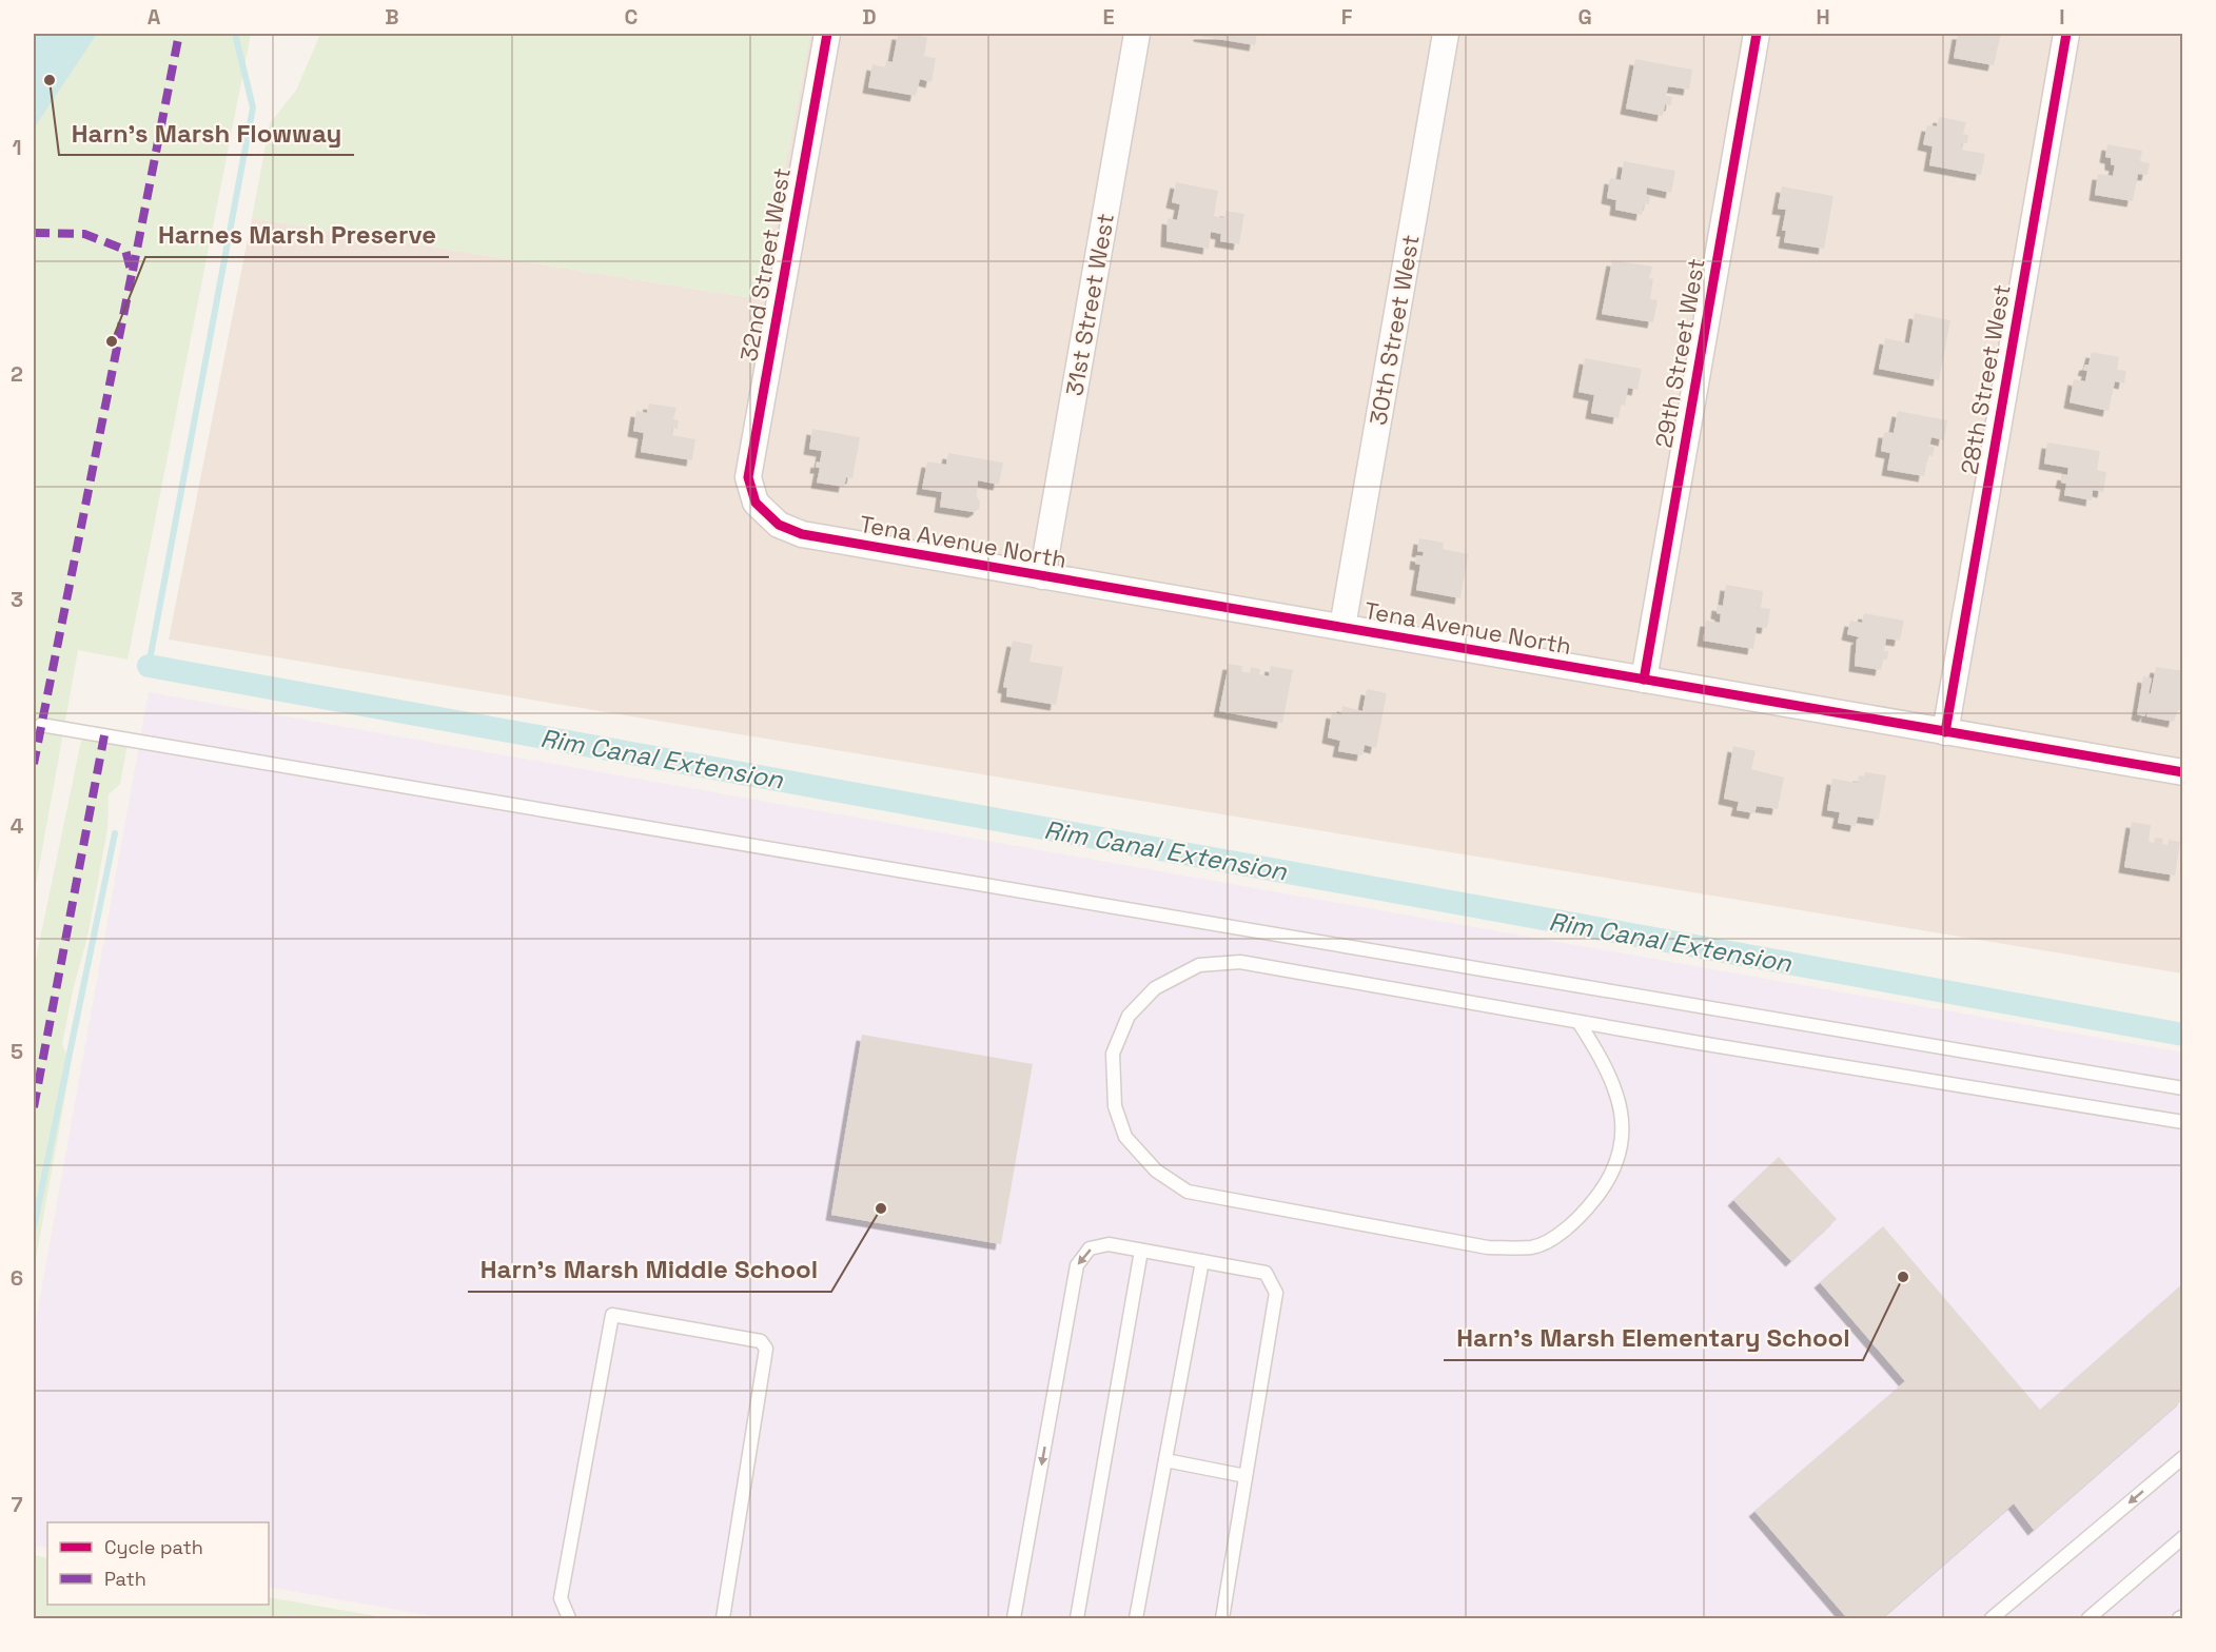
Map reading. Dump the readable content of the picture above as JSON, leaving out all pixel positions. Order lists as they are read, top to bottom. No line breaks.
{"streets":{"street":["32nd Street West","31st Street West","30th Street West","29th Street West","28th Street West","Tena Avenue North"]},"crossings":[["32nd Street West","Tena Avenue North"],["31st Street West","Tena Avenue North"],["30th Street West","Tena Avenue North"],["29th Street West","Tena Avenue North"],["28th Street West","Tena Avenue North"]],"water":["Rim Canal Extension"],"places":["Harn's Marsh Flowway","Harnes Marsh Preserve","Harn's Marsh Middle School","Harn's Marsh Elementary School"],"legend":["Cycle path","Path"],"grid":{"columns":["A","B","C","D","E","F","G","H","I"],"rows":["1","2","3","4","5","6","7"]}}
